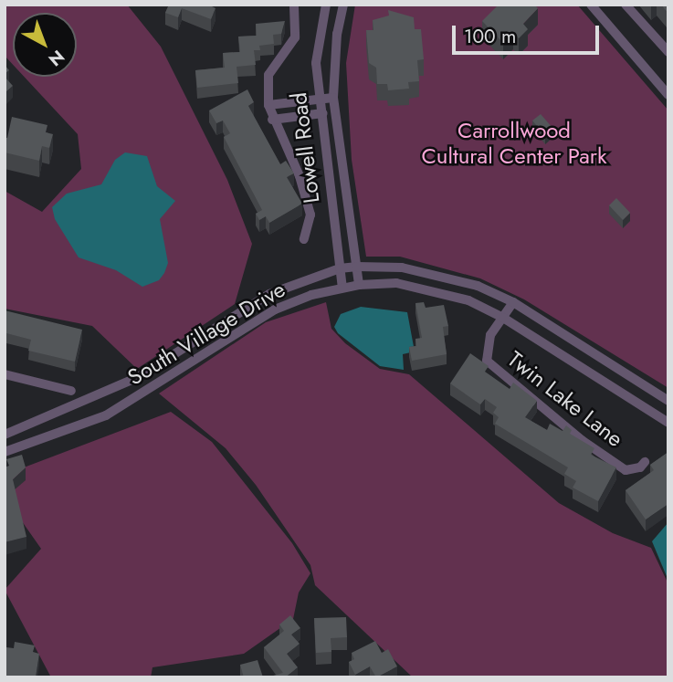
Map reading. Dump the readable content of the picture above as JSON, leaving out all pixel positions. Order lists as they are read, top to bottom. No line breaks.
{"streets":{"street":["Lowell Road","South Village Drive","Twin Lake Lane"]},"crossings":[["Lowell Road","South Village Drive"],["South Village Drive","Twin Lake Lane"]],"parks":["Carrollwood Cultural Center Park"],"scale_bar":"100 m","north":"bottom right"}
